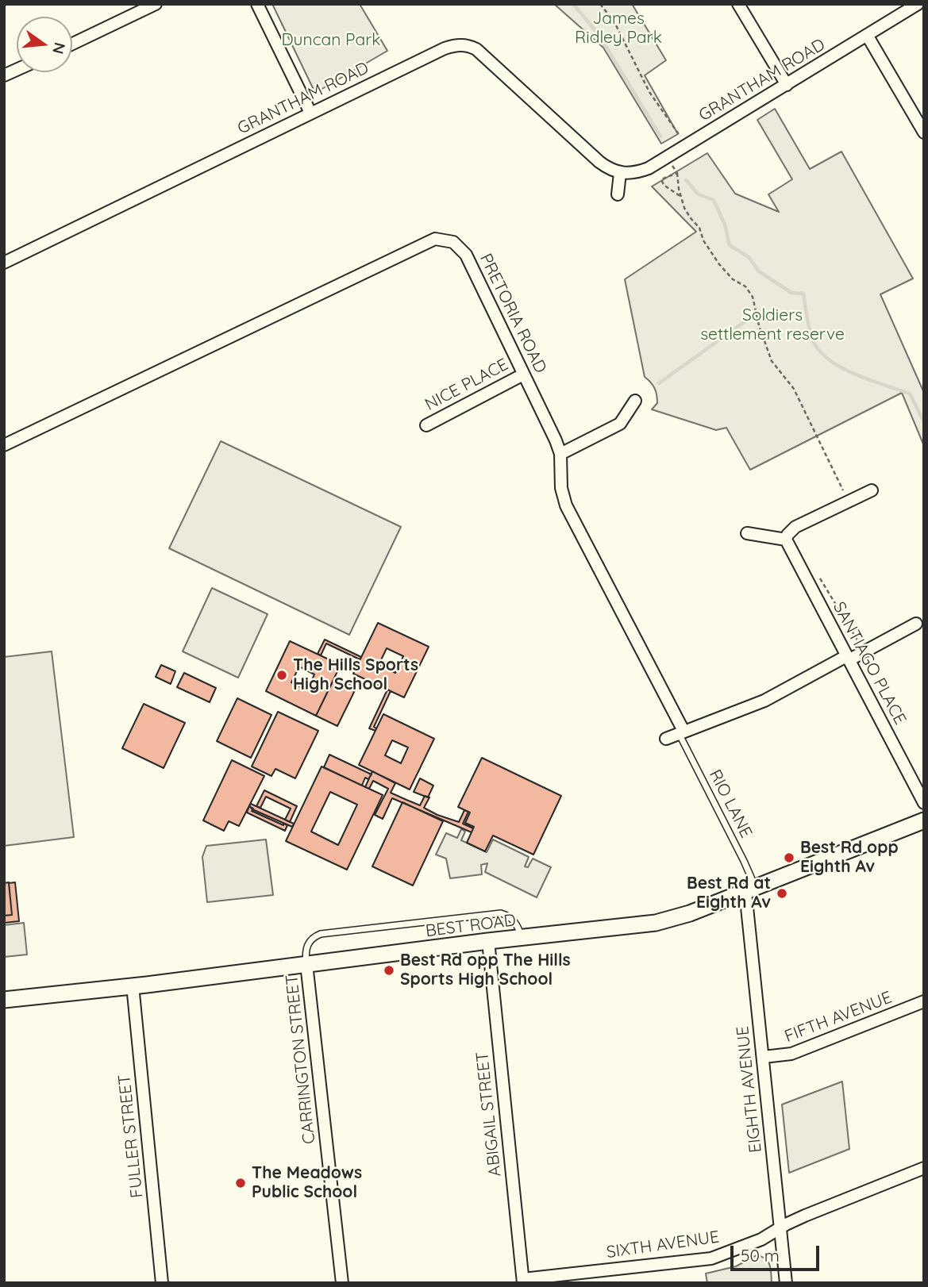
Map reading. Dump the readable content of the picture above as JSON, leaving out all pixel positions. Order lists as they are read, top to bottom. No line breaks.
{"streets":{"main road":["BEST ROAD"],"street":["GRANTHAM ROAD","PRETORIA ROAD","NICE PLACE","SANTIAGO PLACE","FIFTH AVENUE","CARRINGTON STREET","EIGHTH AVENUE","ABIGAIL STREET","FULLER STREET","SIXTH AVENUE"],"lane":["RIO LANE"]},"crossings":[["PRETORIA ROAD","NICE PLACE"],["PRETORIA ROAD","RIO LANE"],["RIO LANE","BEST ROAD"],["RIO LANE","EIGHTH AVENUE"],["BEST ROAD","CARRINGTON STREET"],["BEST ROAD","EIGHTH AVENUE"],["BEST ROAD","ABIGAIL STREET"],["BEST ROAD","FULLER STREET"],["FIFTH AVENUE","EIGHTH AVENUE"],["EIGHTH AVENUE","SIXTH AVENUE"],["ABIGAIL STREET","SIXTH AVENUE"]],"parks":["James Ridley Park","Duncan Park","Soldiers settlement reserve"],"places":["The Hills Sports High School","Best Rd opp Eighth Av","Best Rd at Eighth Av","Best Rd opp The Hills Sports High School","The Meadows Public School"],"scale_bar":"50 m","north":"right"}
